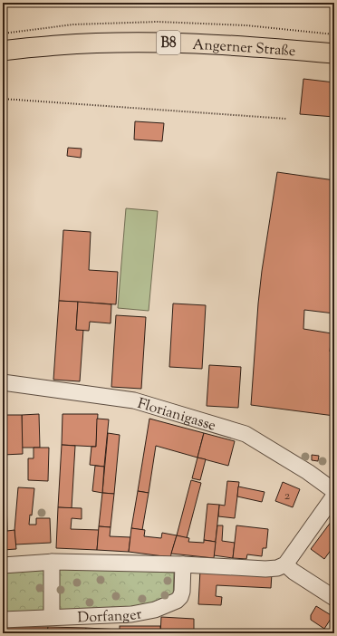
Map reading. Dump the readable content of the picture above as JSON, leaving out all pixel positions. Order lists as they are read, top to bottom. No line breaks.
{"streets":{"main road":["B8","Angerner Straße"],"street":["Florianigasse","Dorfanger"]},"house_numbers":["2"]}
